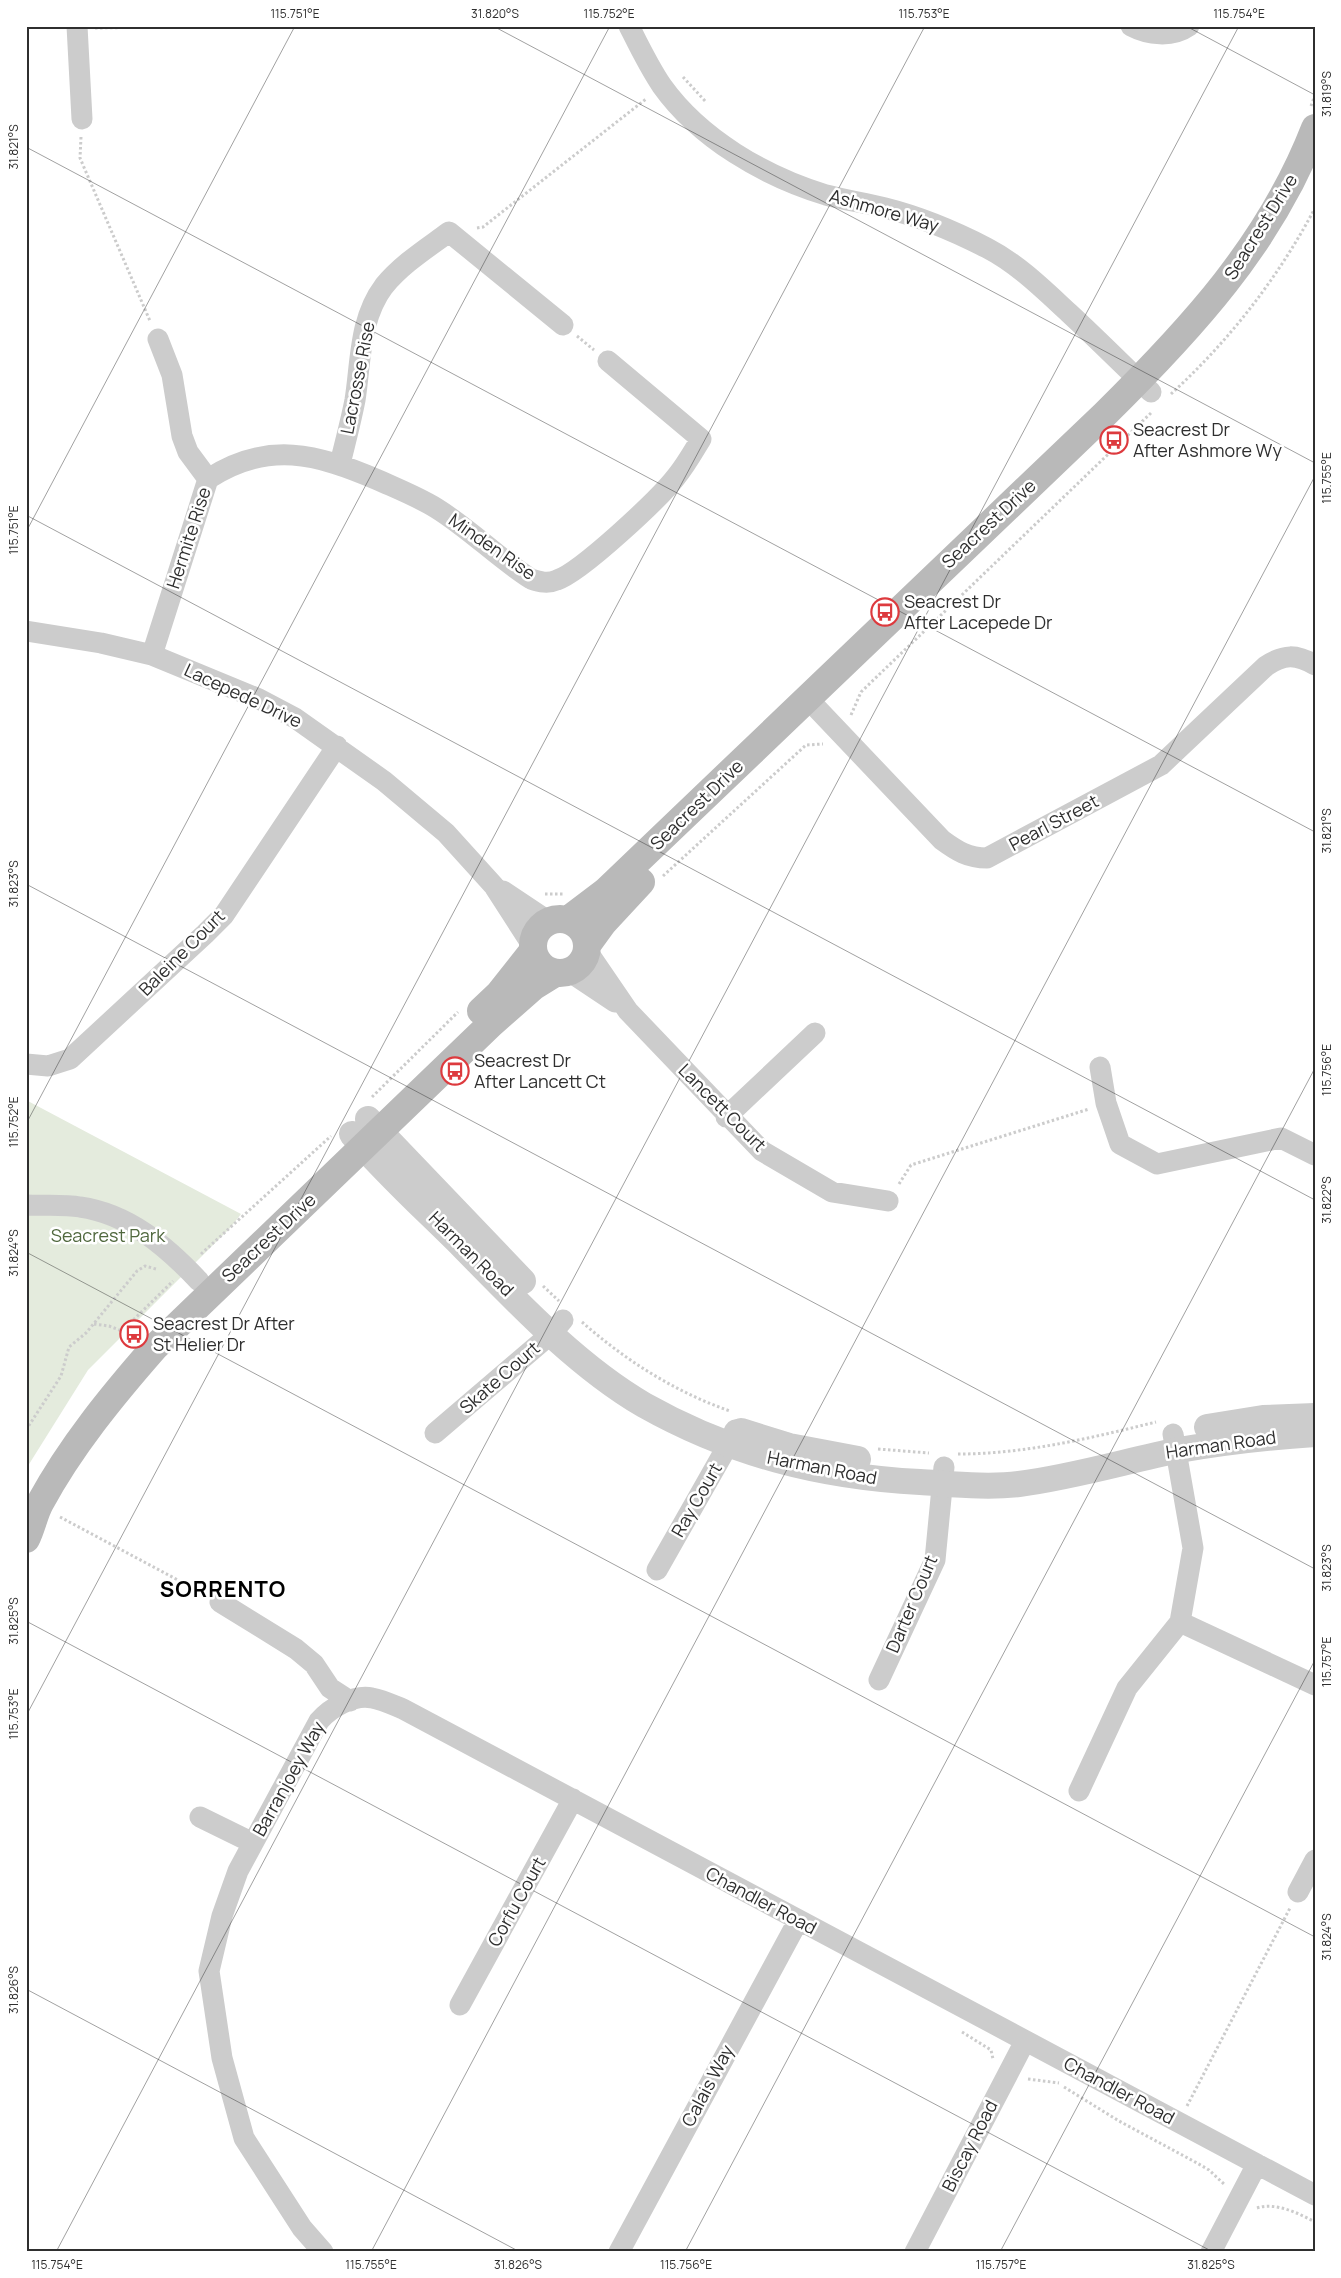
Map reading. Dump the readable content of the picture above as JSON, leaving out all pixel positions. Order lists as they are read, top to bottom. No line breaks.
{"streets":{"main road":["Seacrest Drive"],"street":["Ashmore Way","Lacrosse Rise","Hermite Rise","Minden Rise","Lacepede Drive","Pearl Street","Baleine Court","Lancett Court","Harman Road","Skate Court","Ray Court","Darter Court","Barranjoey Way","Chandler Road","Corfu Court","Calais Way","Biscay Road"]},"crossings":[["Ashmore Way","Seacrest Drive"],["Seacrest Drive","Lacepede Drive"],["Seacrest Drive","Pearl Street"],["Seacrest Drive","Lancett Court"],["Seacrest Drive","Harman Road"],["Lacrosse Rise","Minden Rise"],["Hermite Rise","Minden Rise"],["Hermite Rise","Lacepede Drive"],["Lacepede Drive","Baleine Court"],["Lacepede Drive","Lancett Court"],["Harman Road","Skate Court"],["Harman Road","Ray Court"],["Harman Road","Darter Court"],["Barranjoey Way","Chandler Road"],["Chandler Road","Corfu Court"],["Chandler Road","Calais Way"],["Chandler Road","Biscay Road"]],"districts":["SORRENTO"],"parks":["Seacrest Park"],"places":{"bus stop":["Seacrest Dr After Ashmore Wy","Seacrest Dr After Lacepede Dr","Seacrest Dr After Lancett Ct","Seacrest Dr After St Helier Dr"]},"coordinates":["115.751°E","31.820°S","115.752°E","115.753°E","115.754°E","31.819°S","31.821°S","115.755°E","31.823°S","115.756°E","31.822°S","31.824°S","31.825°S","115.757°E","31.826°S"]}
